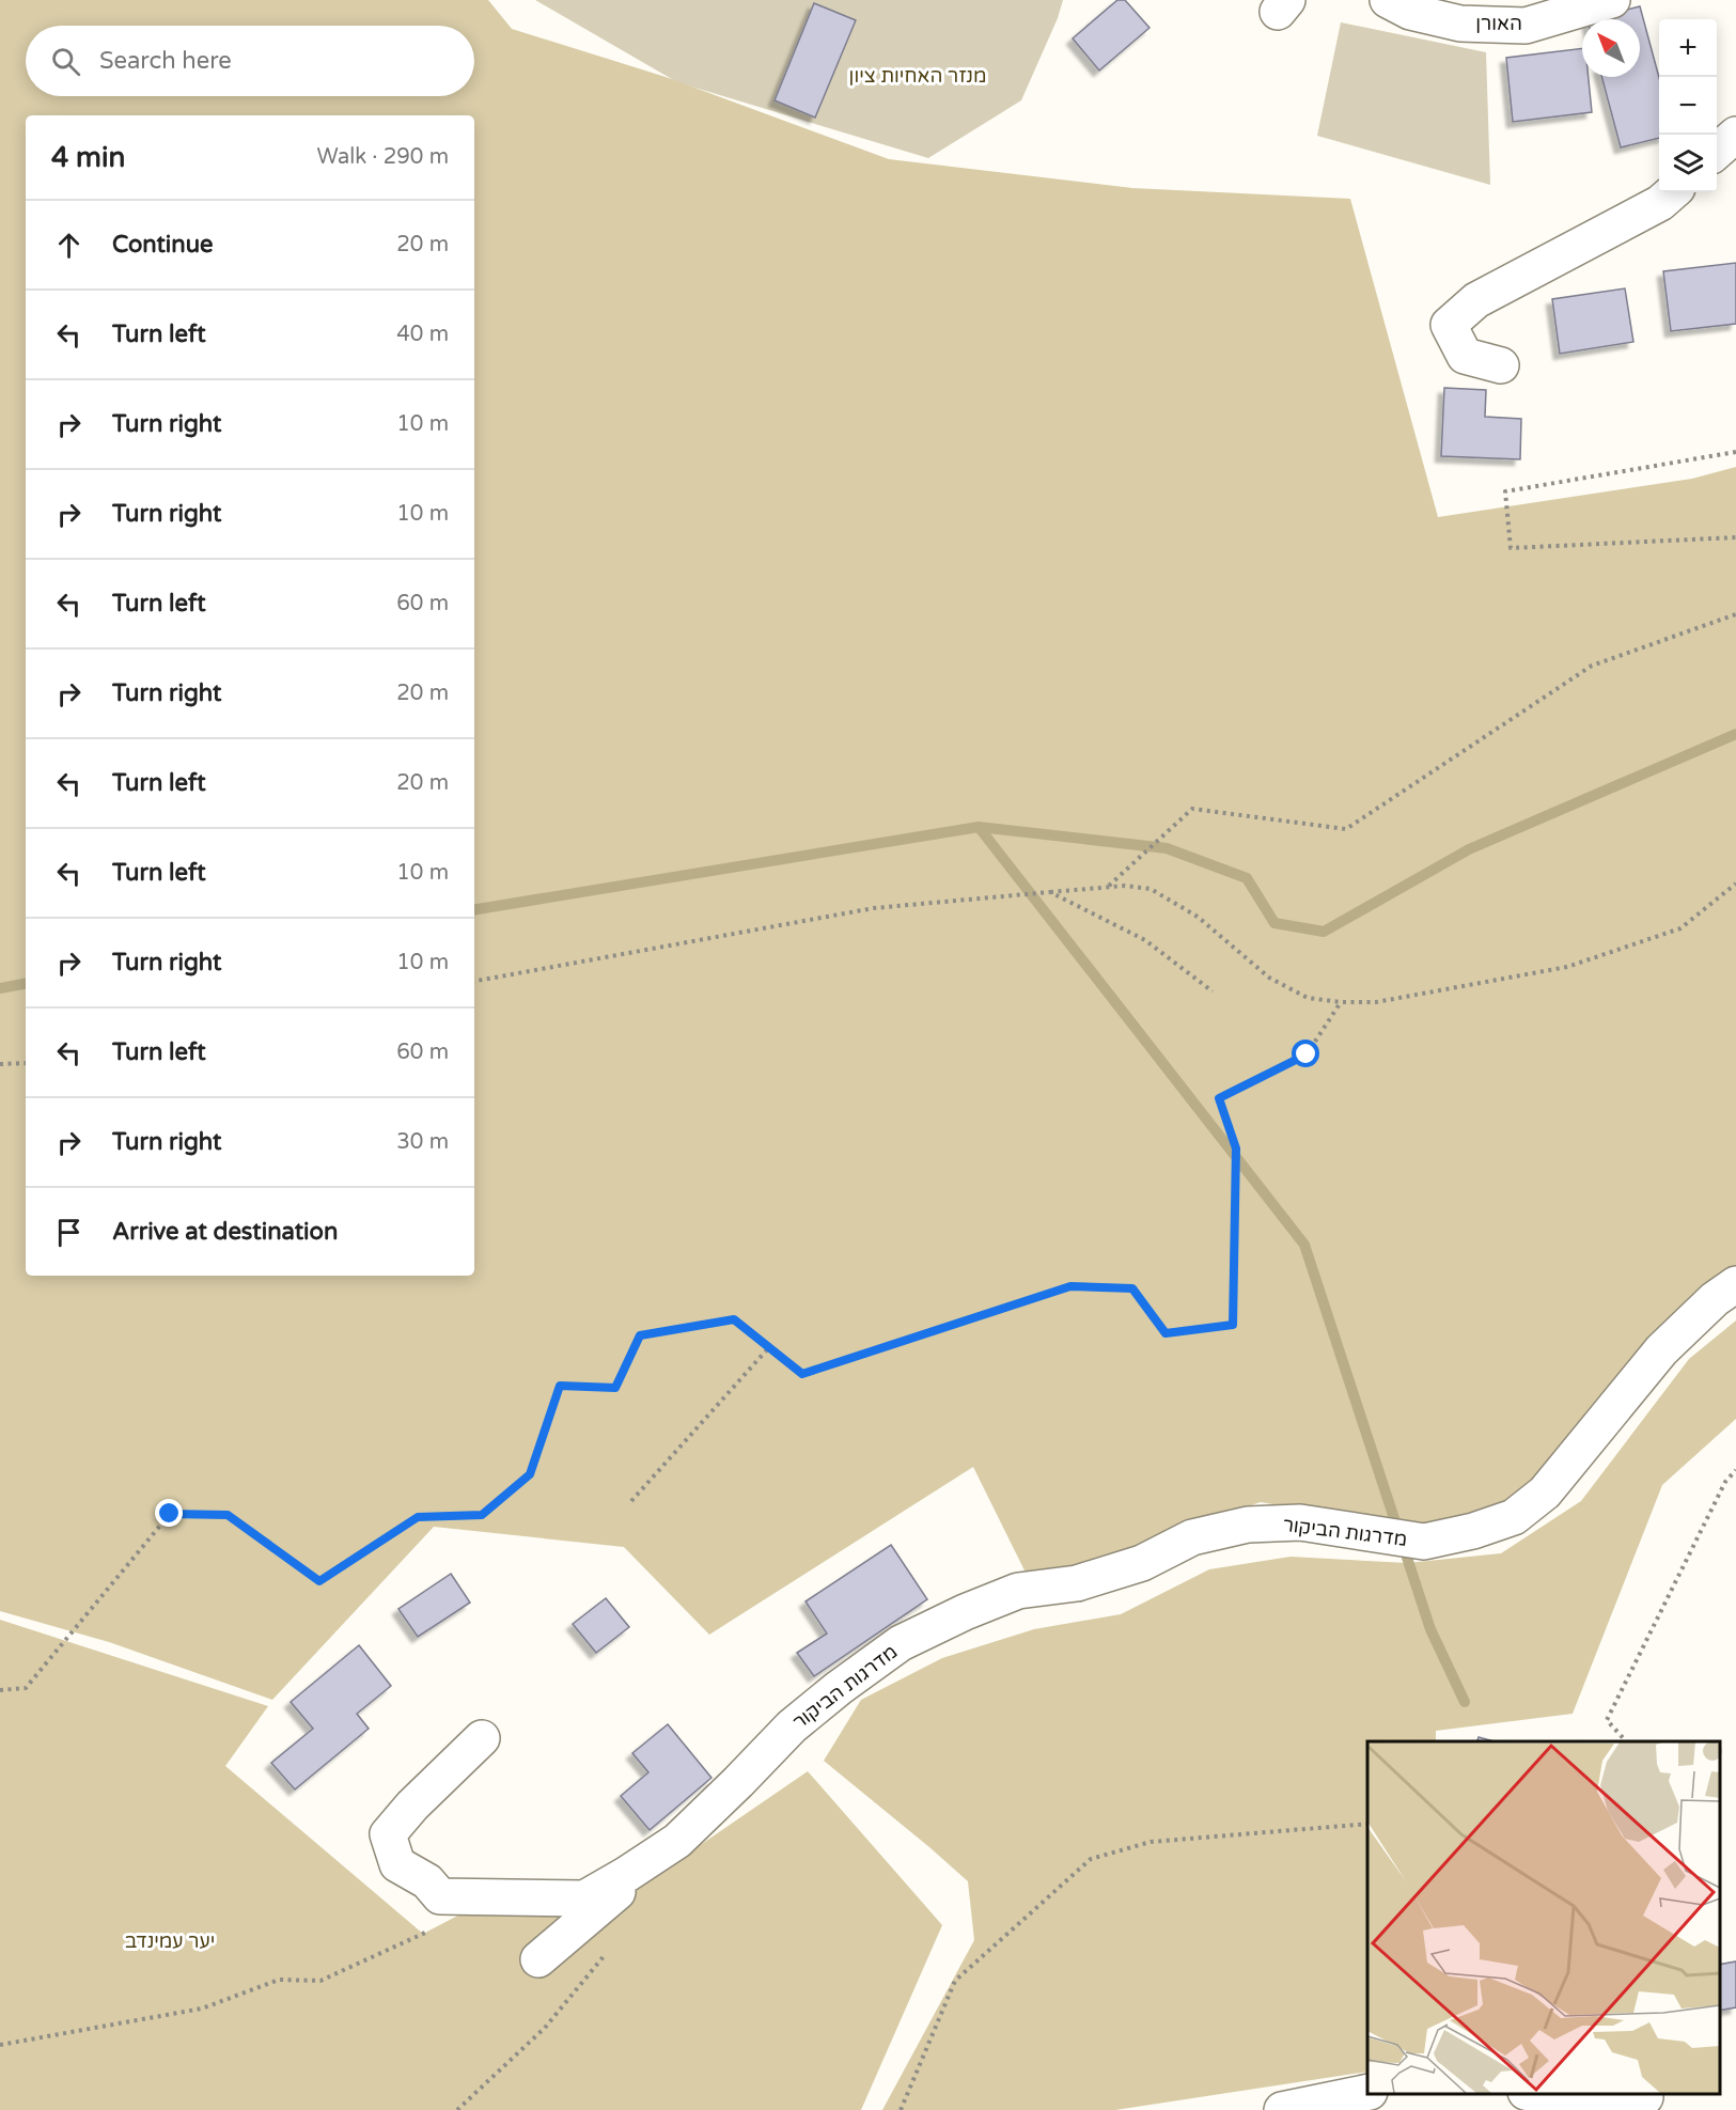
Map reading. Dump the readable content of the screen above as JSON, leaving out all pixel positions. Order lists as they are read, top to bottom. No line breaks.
{"streets":{"street":["האורן","מדרגות הביקור"]},"parks":["מנזר האחיות ציון","יער עמינדב"],"north":"top left","page":{"map_buttons":["+","−"],"search":"Search here","heading":["4 min","Walk · 290 m"],"list":[["Continue","20 m"],["Turn left","40 m"],["Turn right","10 m"],["Turn right","10 m"],["Turn left","60 m"],["Turn right","20 m"],["Turn left","20 m"],["Turn left","10 m"],["Turn right","10 m"],["Turn left","60 m"],["Turn right","30 m"],"Arrive at destination"]}}
